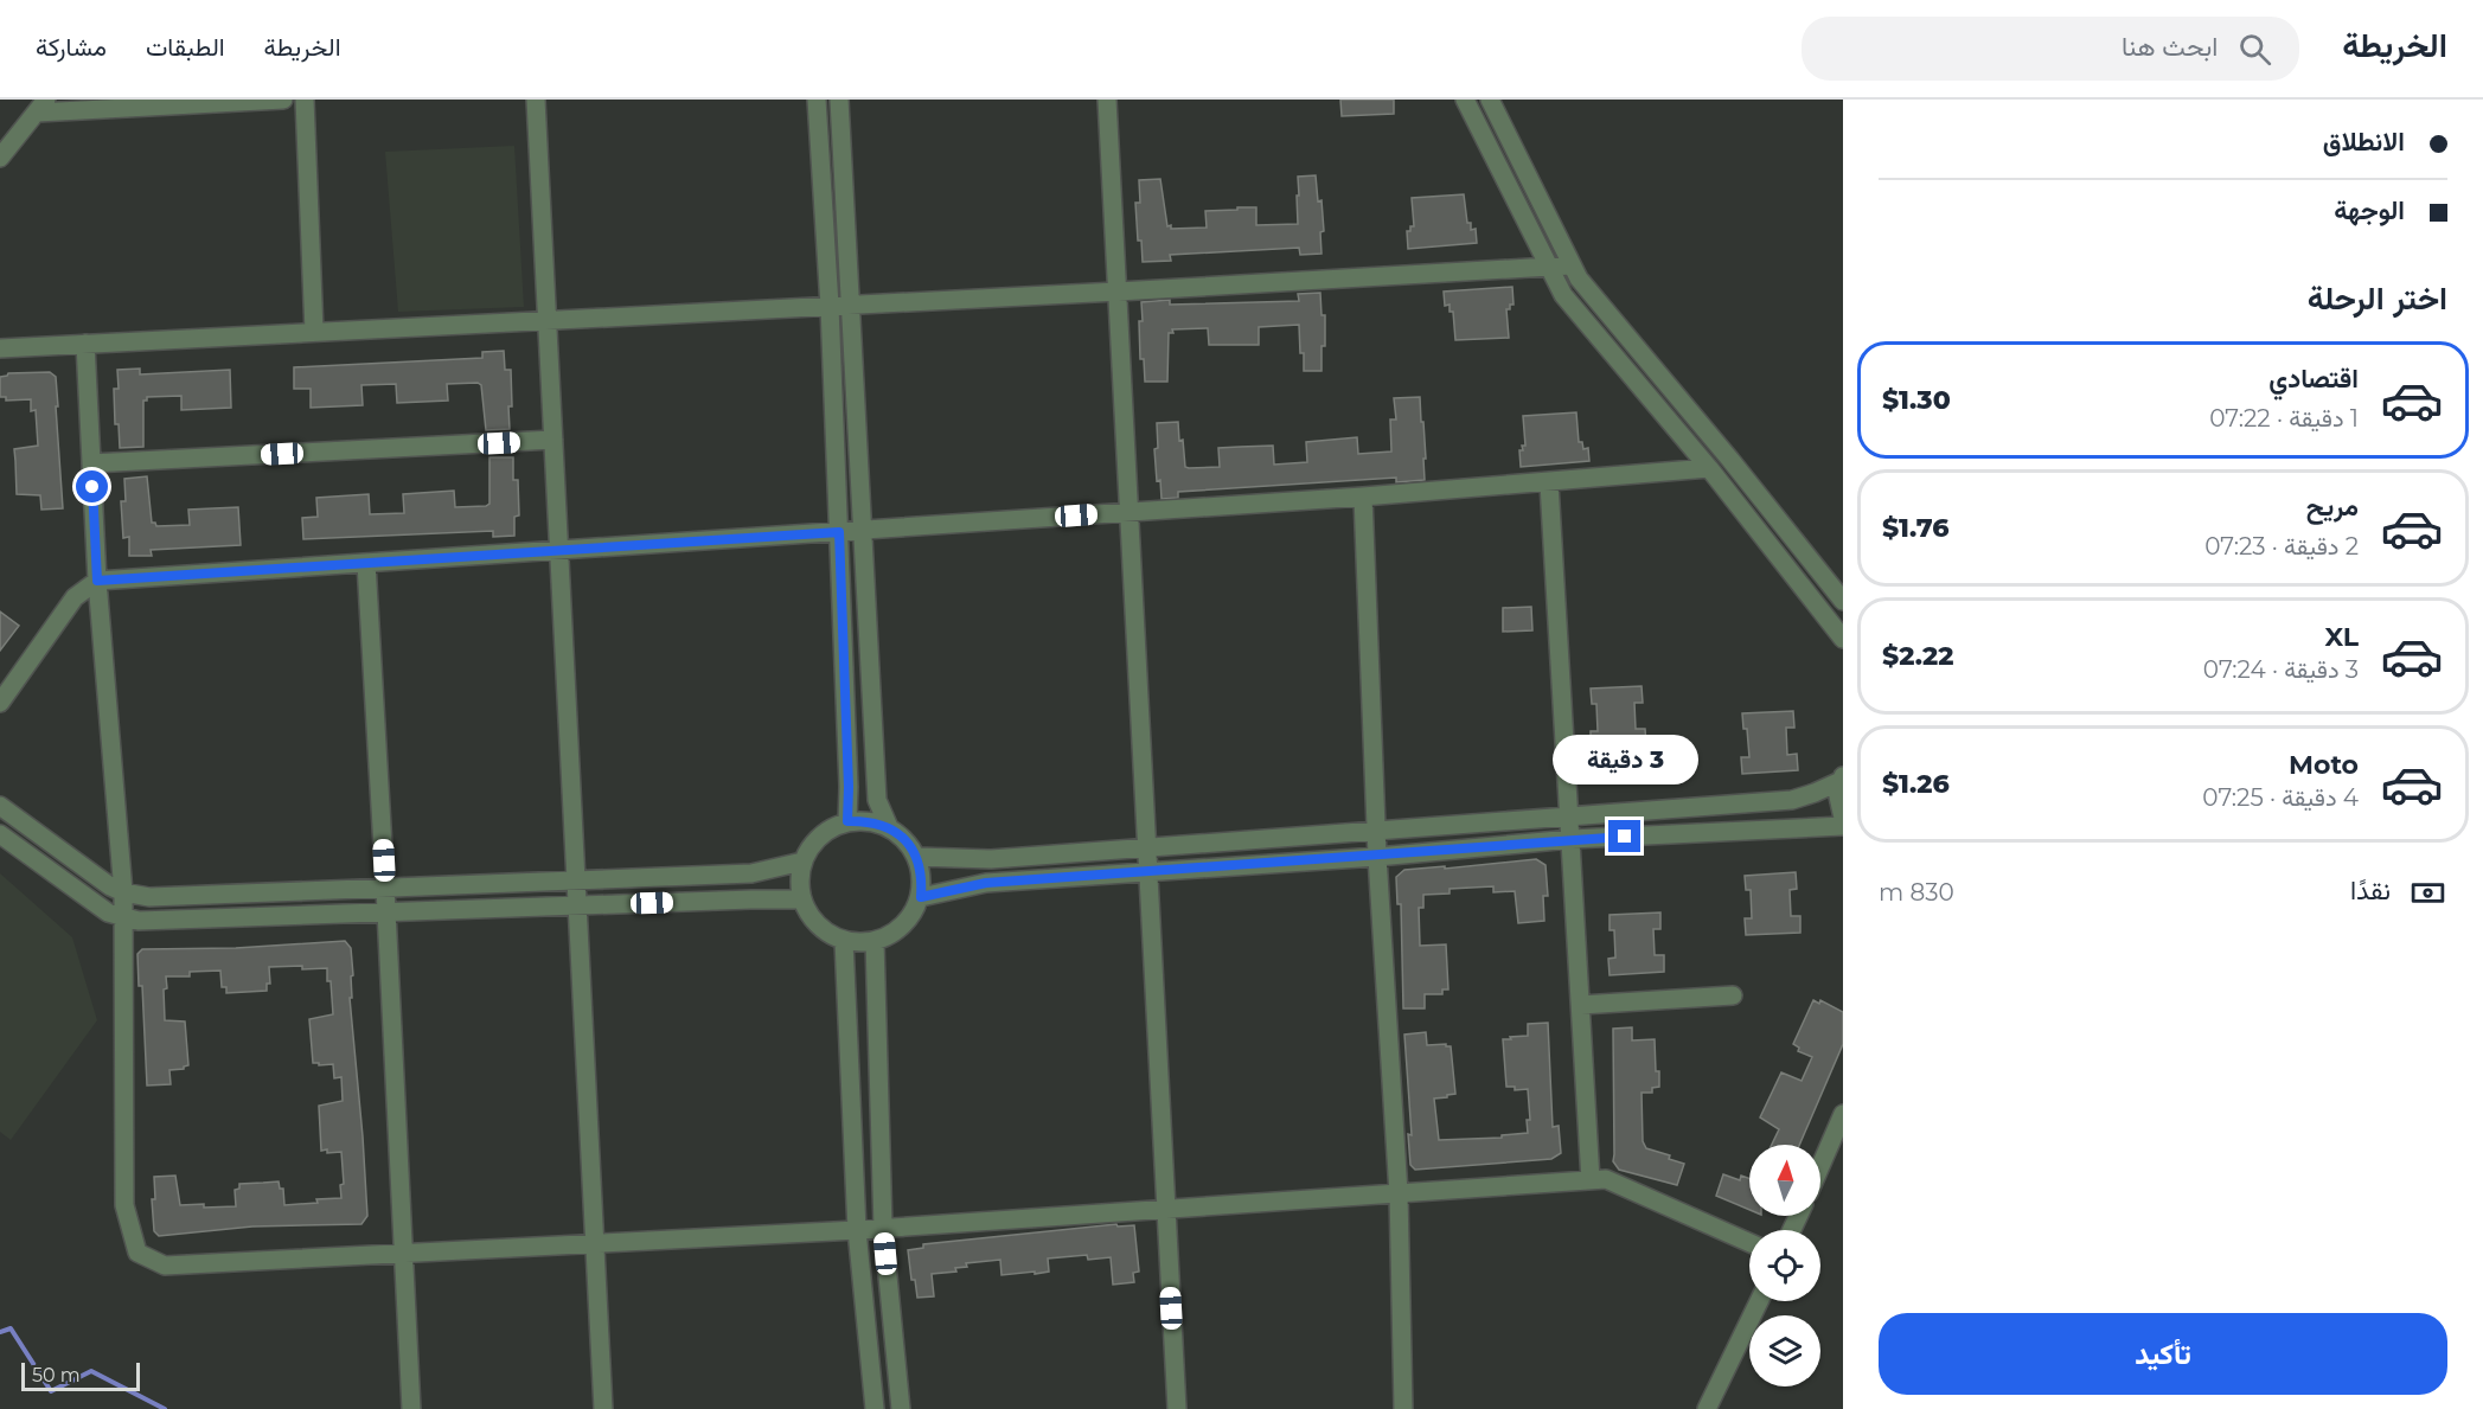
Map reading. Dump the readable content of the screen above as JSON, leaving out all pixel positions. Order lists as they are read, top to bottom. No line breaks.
{"scale_bar":"50 m","north":"top","page":{"header":"الخريطة","search":"ابحث هنا","nav":["الخريطة","الطبقات","مشاركة"],"banner":["الانطلاق","الوجهة"],"heading":"اختر الرحلة","list":[{"name":"اقتصادي","note":"1 دقيقة · 07:22","value":"$1.30"},{"name":"مريح","note":"2 دقيقة · 07:23","value":"$1.76"},{"name":"XL","note":"3 دقيقة · 07:24","value":"$2.22"},{"name":"Moto","note":"4 دقيقة · 07:25","value":"$1.26"}],"bubble":"3 دقيقة","pay":["نقدًا","830 m"],"buttons":"تأكيد","scale":"50 m"}}
